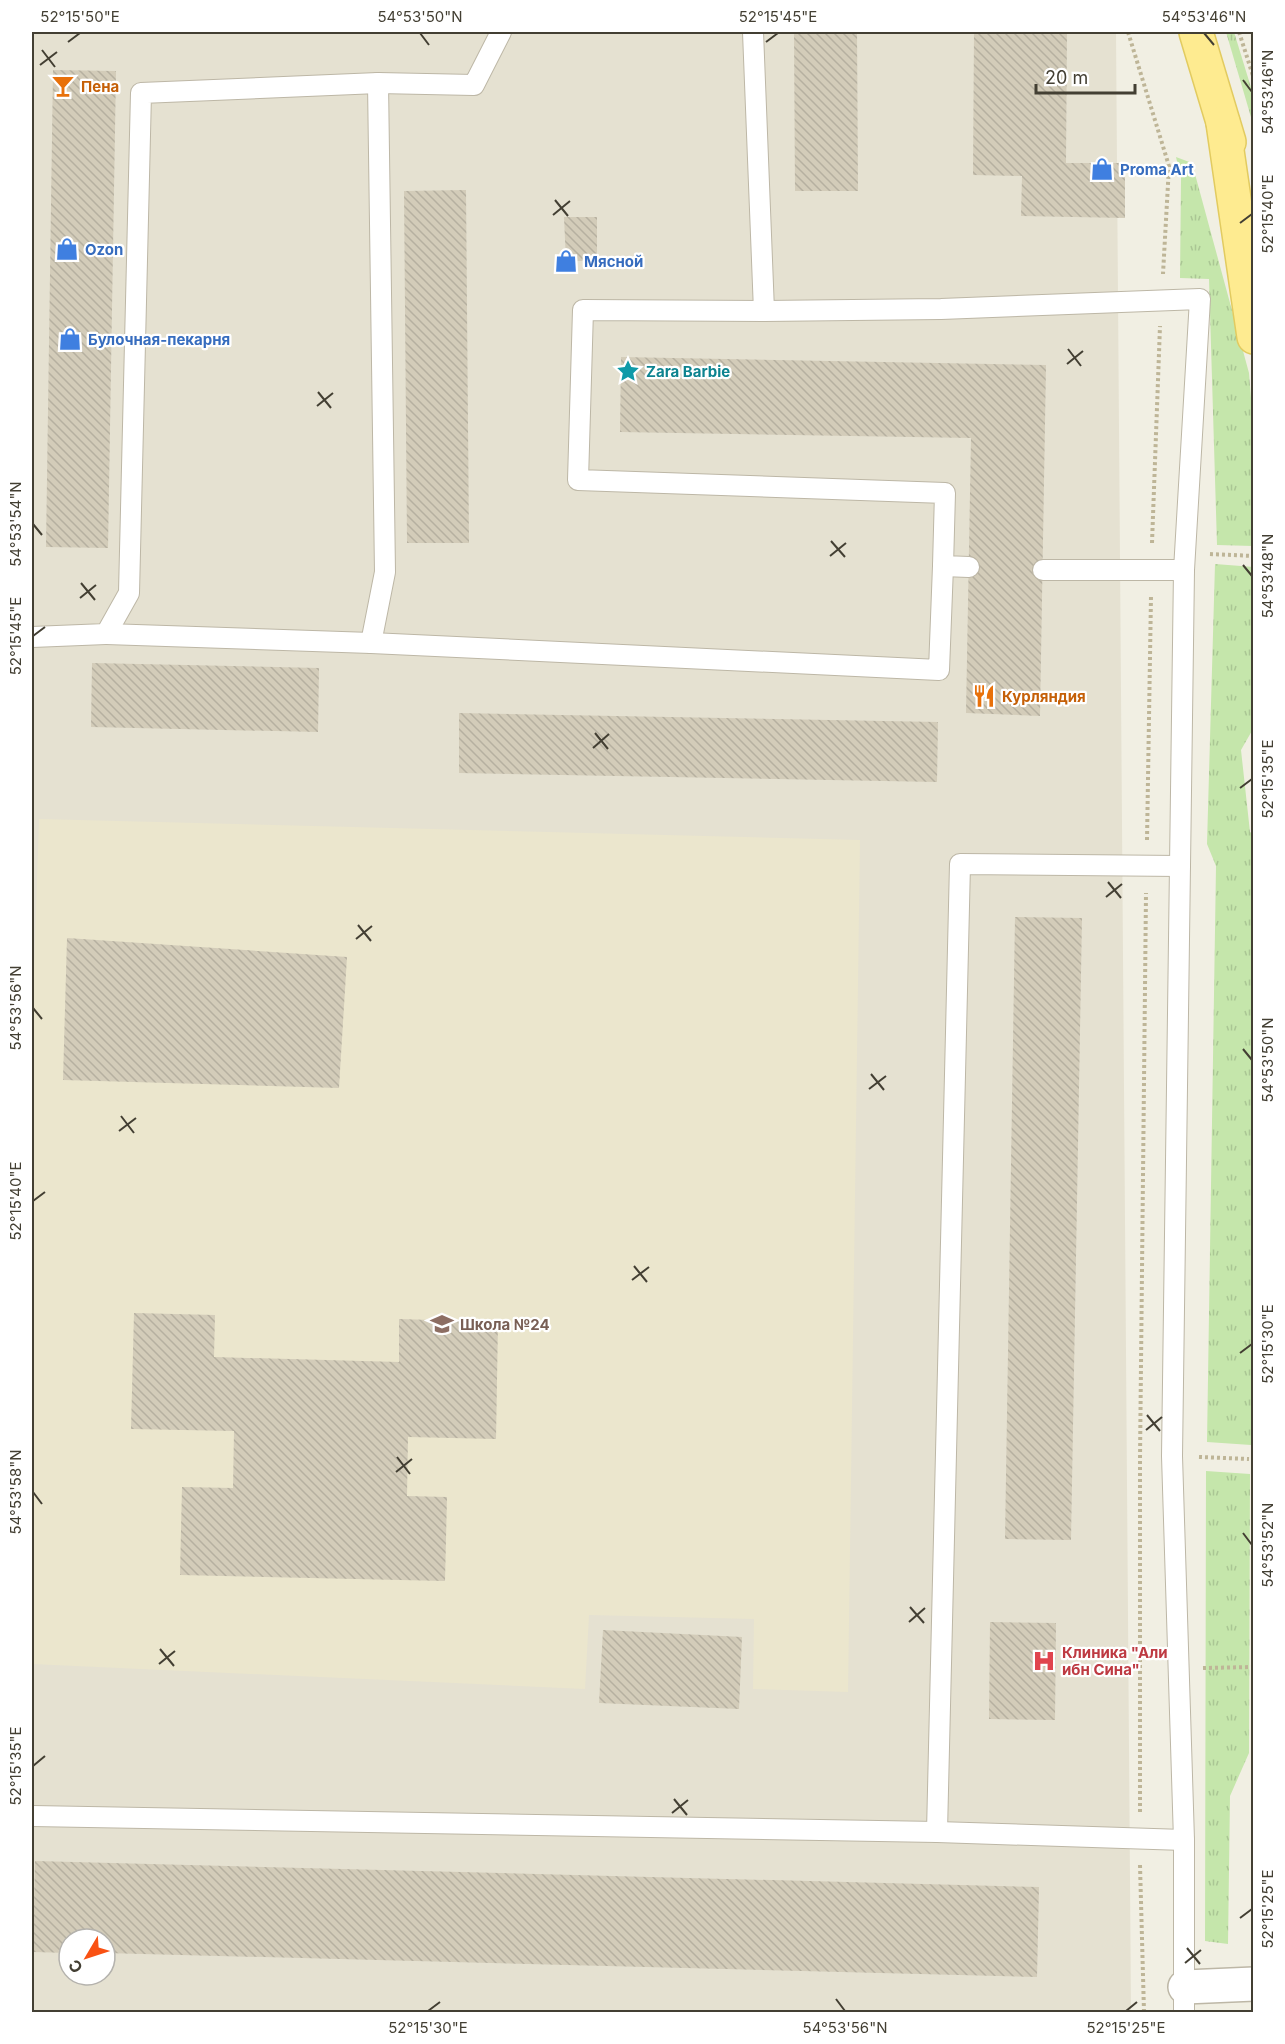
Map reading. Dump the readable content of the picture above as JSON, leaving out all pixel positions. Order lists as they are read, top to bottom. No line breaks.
{"places":{"bar":["Пена"],"shop":["Proma Art","Ozon","Мясной","Булочная-пекарня"],"place":["Zara Barbie"],"restaurant":["Курляндия"],"school or university":["Школа №24"],"hospital":["Клиника \"Али ибн Сина\""]},"scale_bar":"20 m","north":"bottom left","coordinates":["52°15'50\"E","54°53'50\"N","52°15'45\"E","54°53'46\"N","52°15'40\"E","54°53'54\"N","54°53'48\"N","52°15'35\"E","54°53'56\"N","52°15'30\"E","54°53'58\"N","54°53'52\"N","52°15'25\"E"]}
